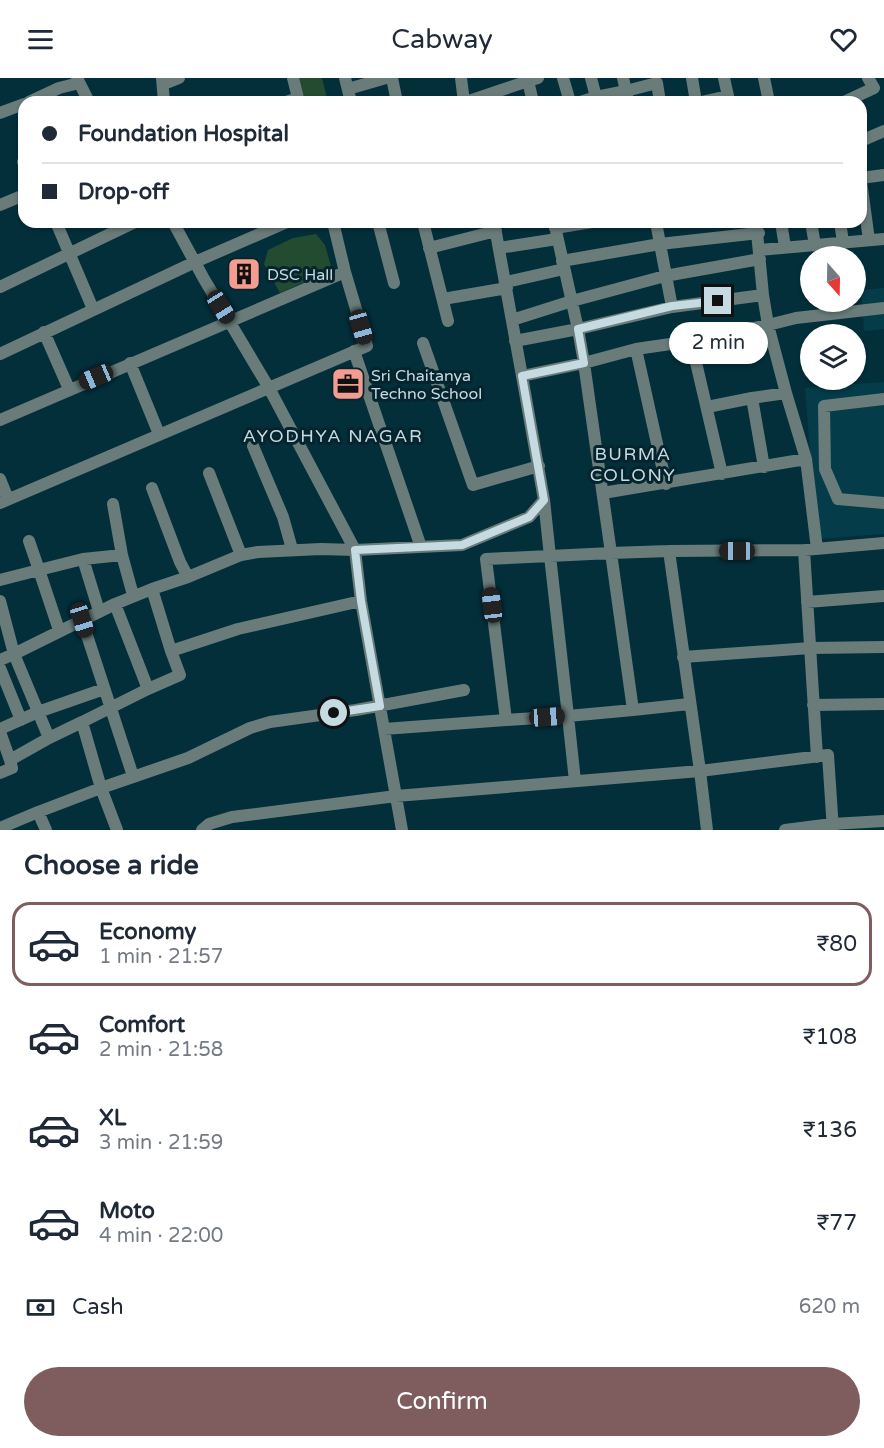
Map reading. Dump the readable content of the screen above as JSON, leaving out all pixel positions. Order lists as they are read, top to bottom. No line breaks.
{"districts":["AYODHYA NAGAR","BURMA COLONY"],"places":{"building":["DSC Hall"],"office":["Sri Chaitanya Techno School"]},"north":"bottom","page":{"header":"Cabway","banner":["Foundation Hospital","Drop-off"],"bubble":"2 min","heading":"Choose a ride","list":[{"name":"Economy","note":"1 min · 21:57","value":"₹80"},{"name":"Comfort","note":"2 min · 21:58","value":"₹108"},{"name":"XL","note":"3 min · 21:59","value":"₹136"},{"name":"Moto","note":"4 min · 22:00","value":"₹77"}],"pay":["Cash","620 m"],"buttons":"Confirm"}}
